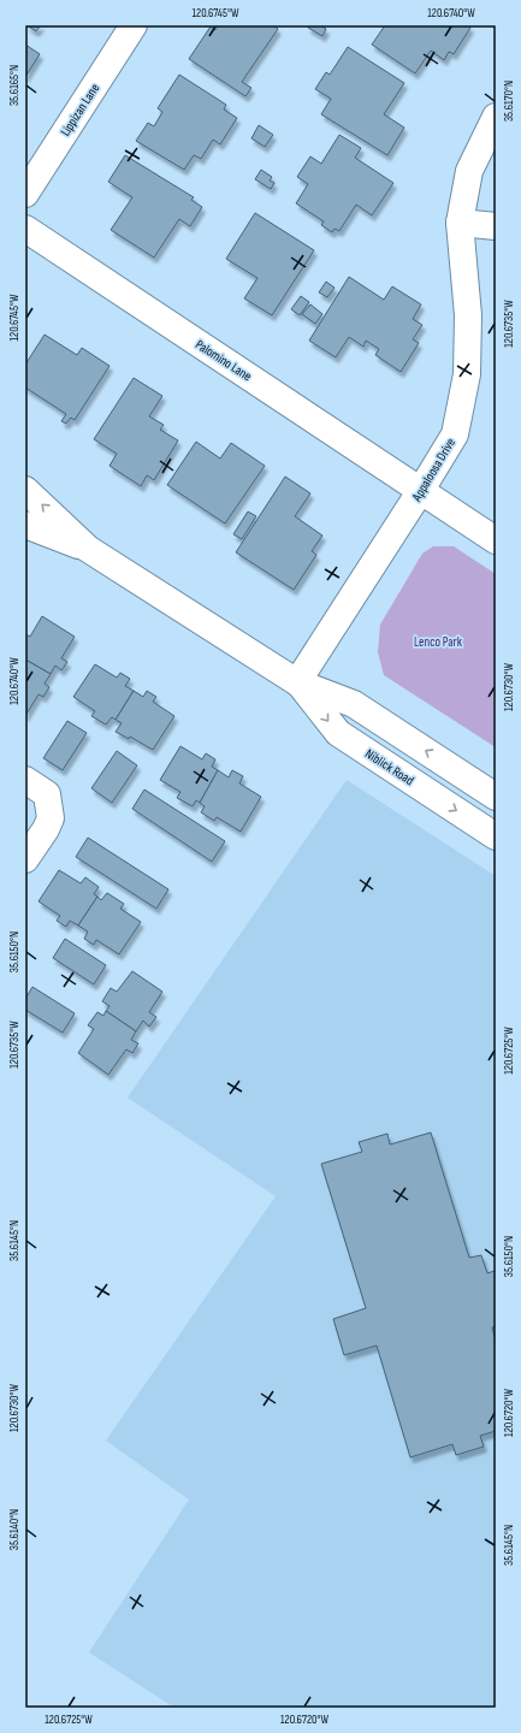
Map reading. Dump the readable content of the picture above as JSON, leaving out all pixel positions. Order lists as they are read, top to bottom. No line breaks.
{"streets":{"street":["Lippizan Lane","Palomino Lane","Appaloosa Drive","Niblick Road"]},"crossings":[["Palomino Lane","Appaloosa Drive"],["Appaloosa Drive","Niblick Road"]],"parks":["Lenco Park"],"coordinates":["120.6745°W","120.6740°W","35.6165°N","35.6170°N","120.6735°W","120.6730°W","35.6150°N","120.6725°W","35.6145°N","120.6720°W","35.6140°N"]}
